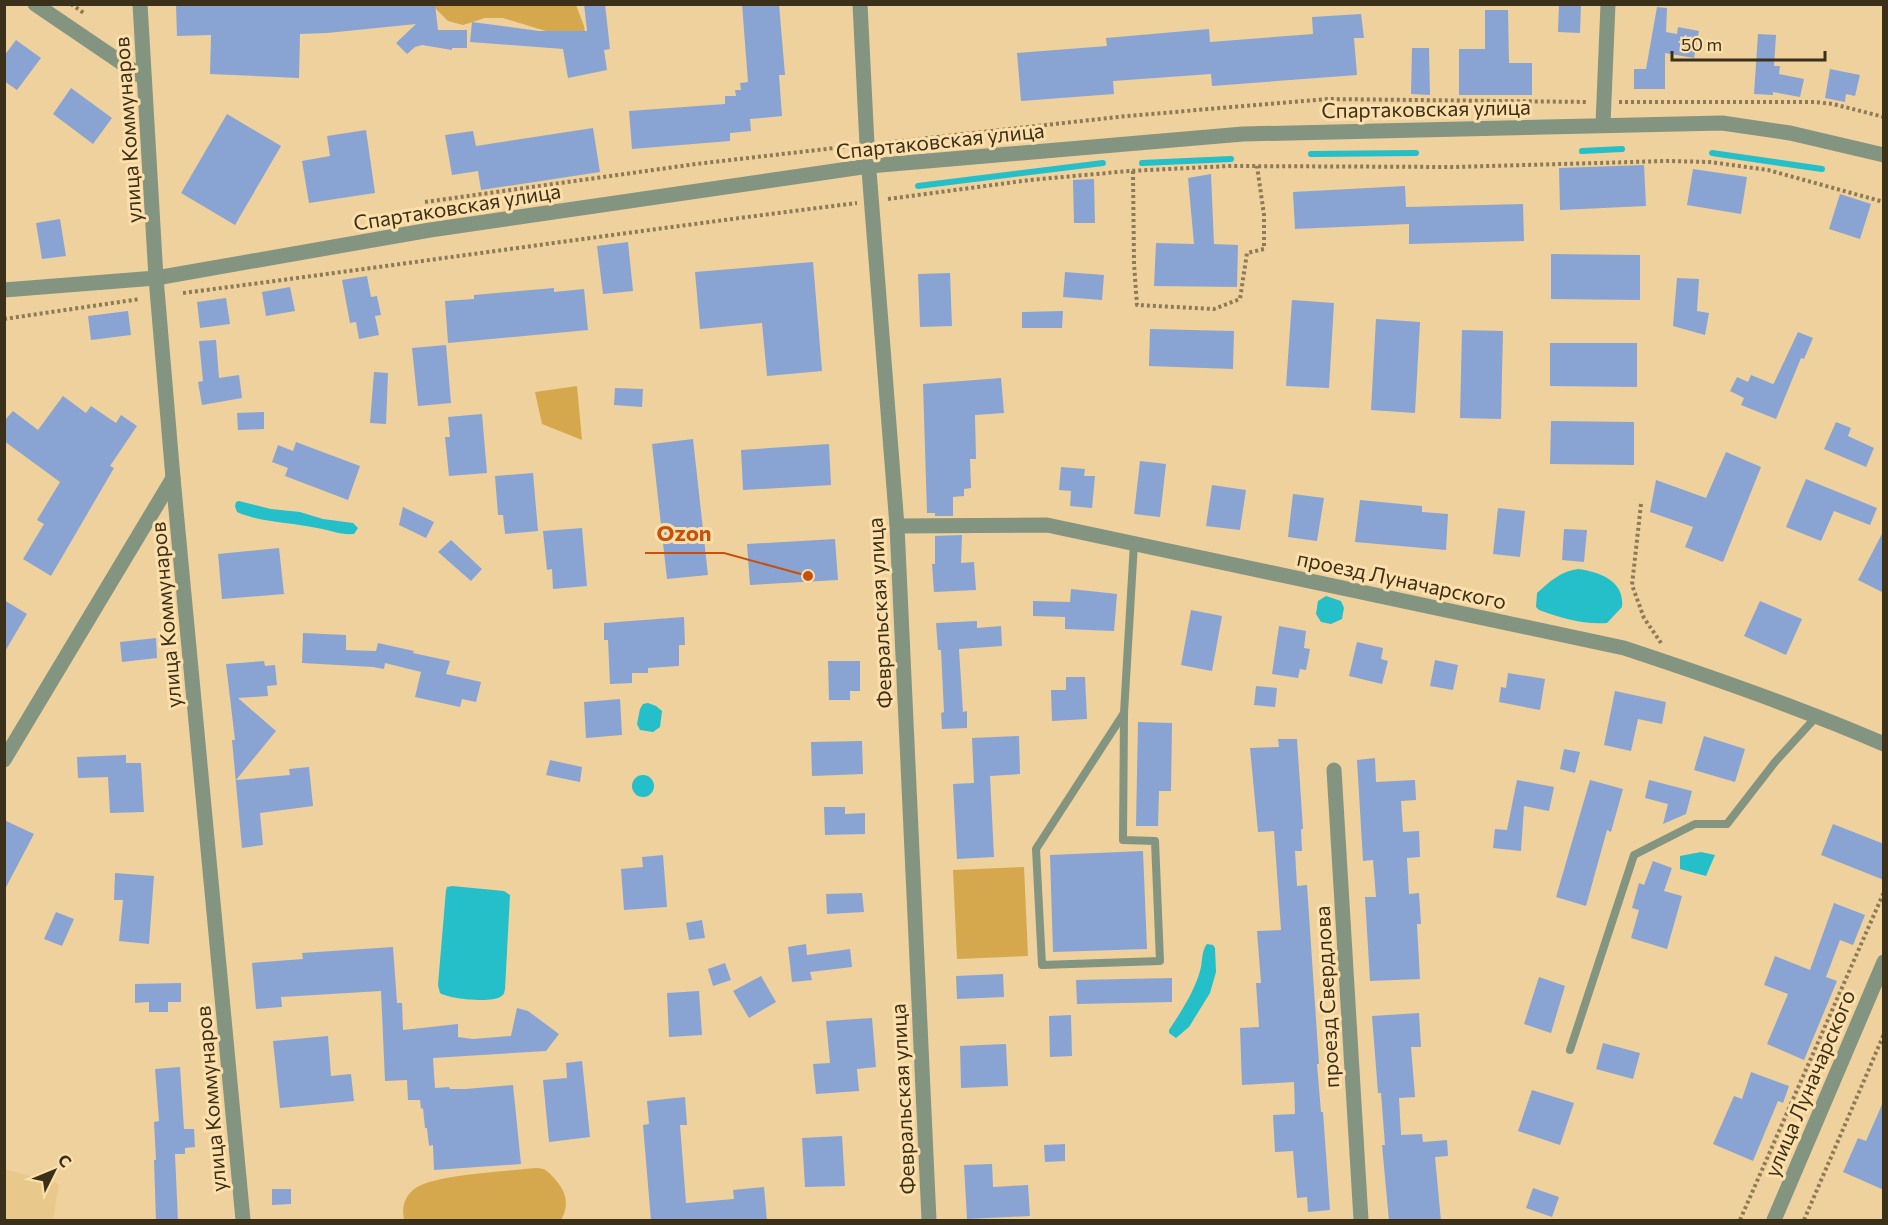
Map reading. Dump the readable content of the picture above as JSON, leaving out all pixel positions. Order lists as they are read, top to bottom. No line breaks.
{"streets":{"street":["Спартаковская улица","улица Коммунаров","проезд Луначарского","Февральская улица","проезд Свердлова","улица Луначарского"]},"crossings":[["Спартаковская улица","улица Коммунаров"],["Спартаковская улица","Февральская улица"],["проезд Луначарского","Февральская улица"]],"places":["Ozon"],"scale_bar":"50 m","north":"top right"}
